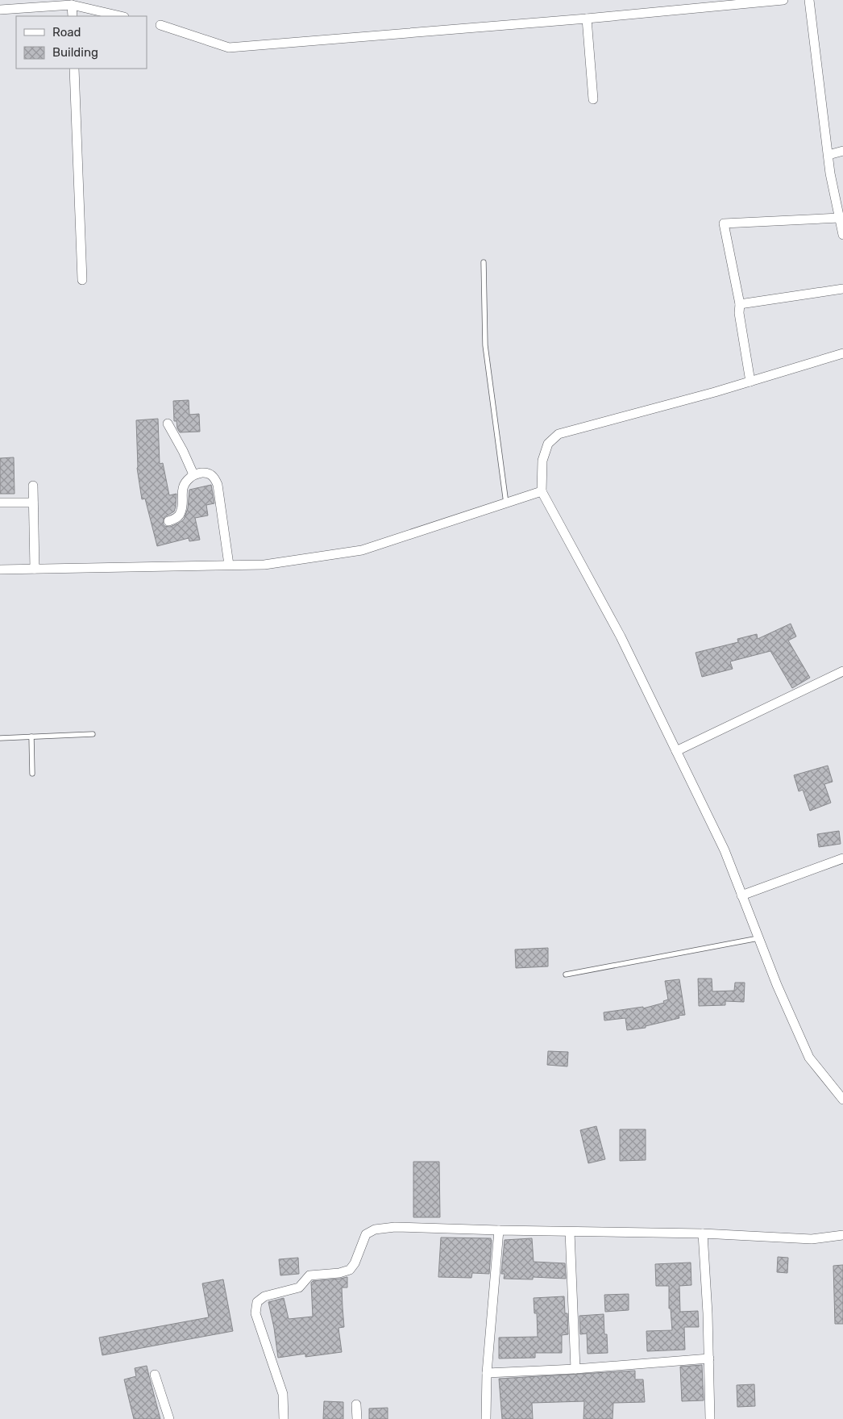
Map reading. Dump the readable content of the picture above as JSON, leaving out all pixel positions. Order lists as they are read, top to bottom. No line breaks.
{"legend":["Road","Building"]}
